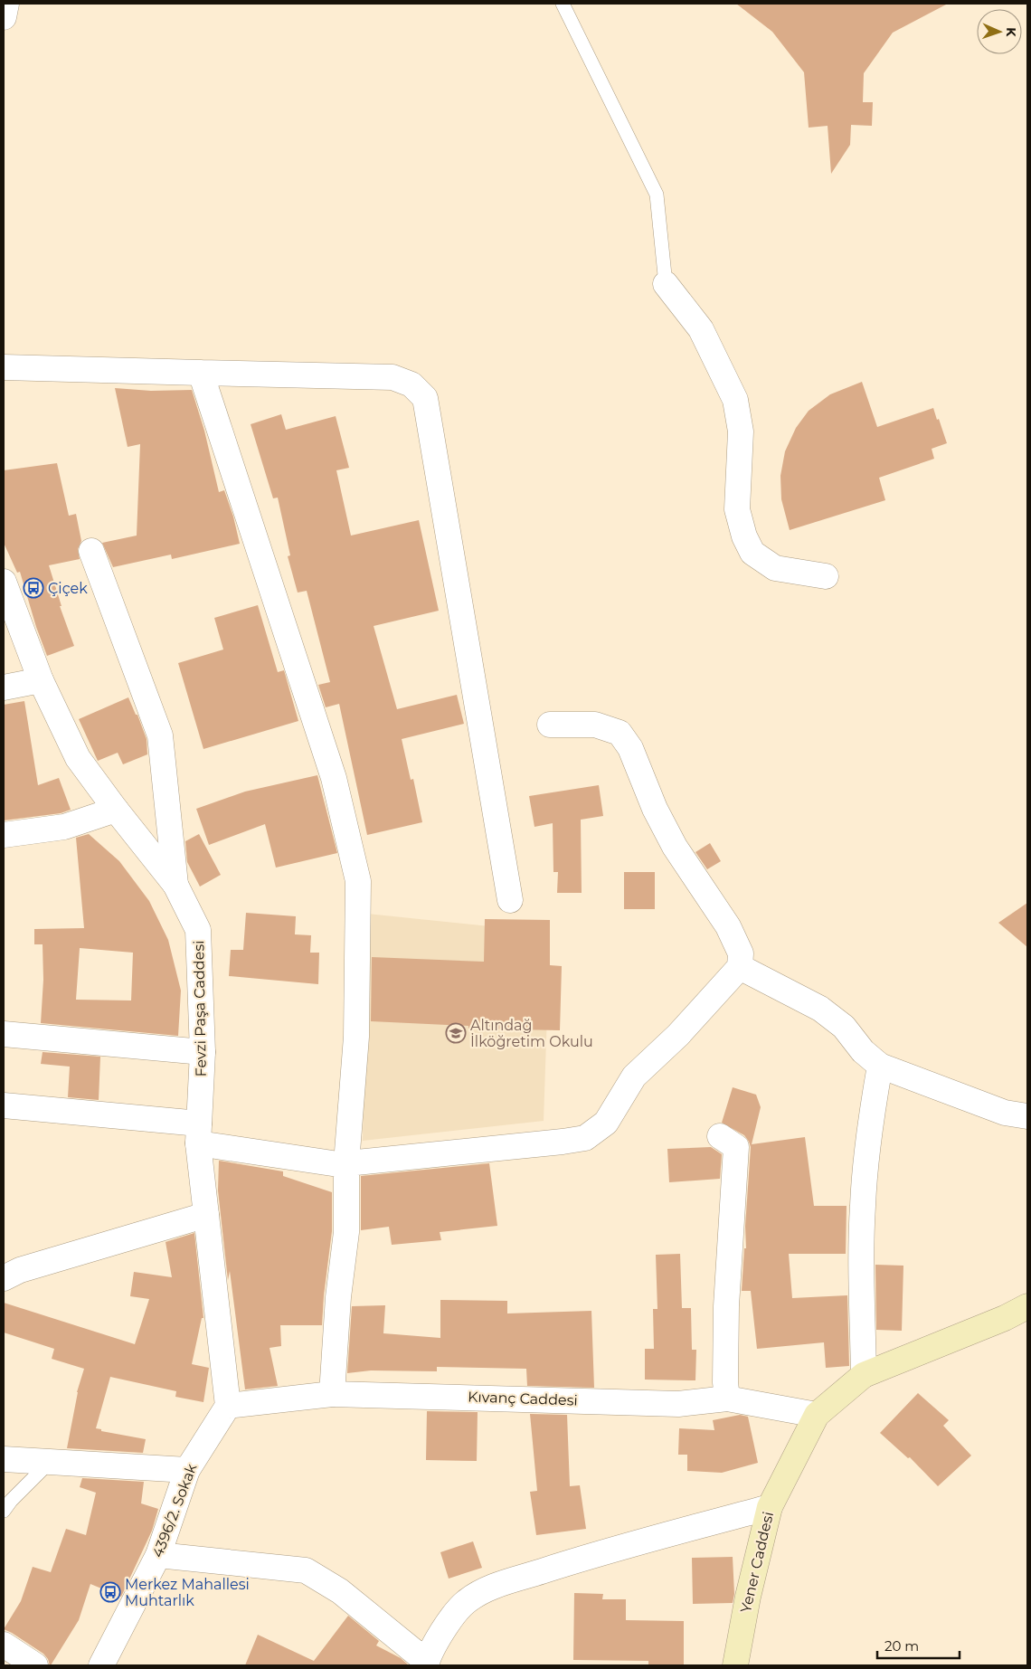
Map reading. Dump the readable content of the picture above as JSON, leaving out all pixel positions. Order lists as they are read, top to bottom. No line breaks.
{"streets":{"main road":["Yener Caddesi"],"street":["Fevzi Paşa Caddesi","Kıvanç Caddesi","4396/2. Sokak"]},"crossings":[["Fevzi Paşa Caddesi","Kıvanç Caddesi"],["Fevzi Paşa Caddesi","4396/2. Sokak"],["Kıvanç Caddesi","4396/2. Sokak"],["Kıvanç Caddesi","Yener Caddesi"]],"places":{"bus stop":["Çiçek","Merkez Mahallesi Muhtarlık"],"school or university":["Altındağ İlköğretim Okulu"]},"scale_bar":"20 m","north":"right"}
